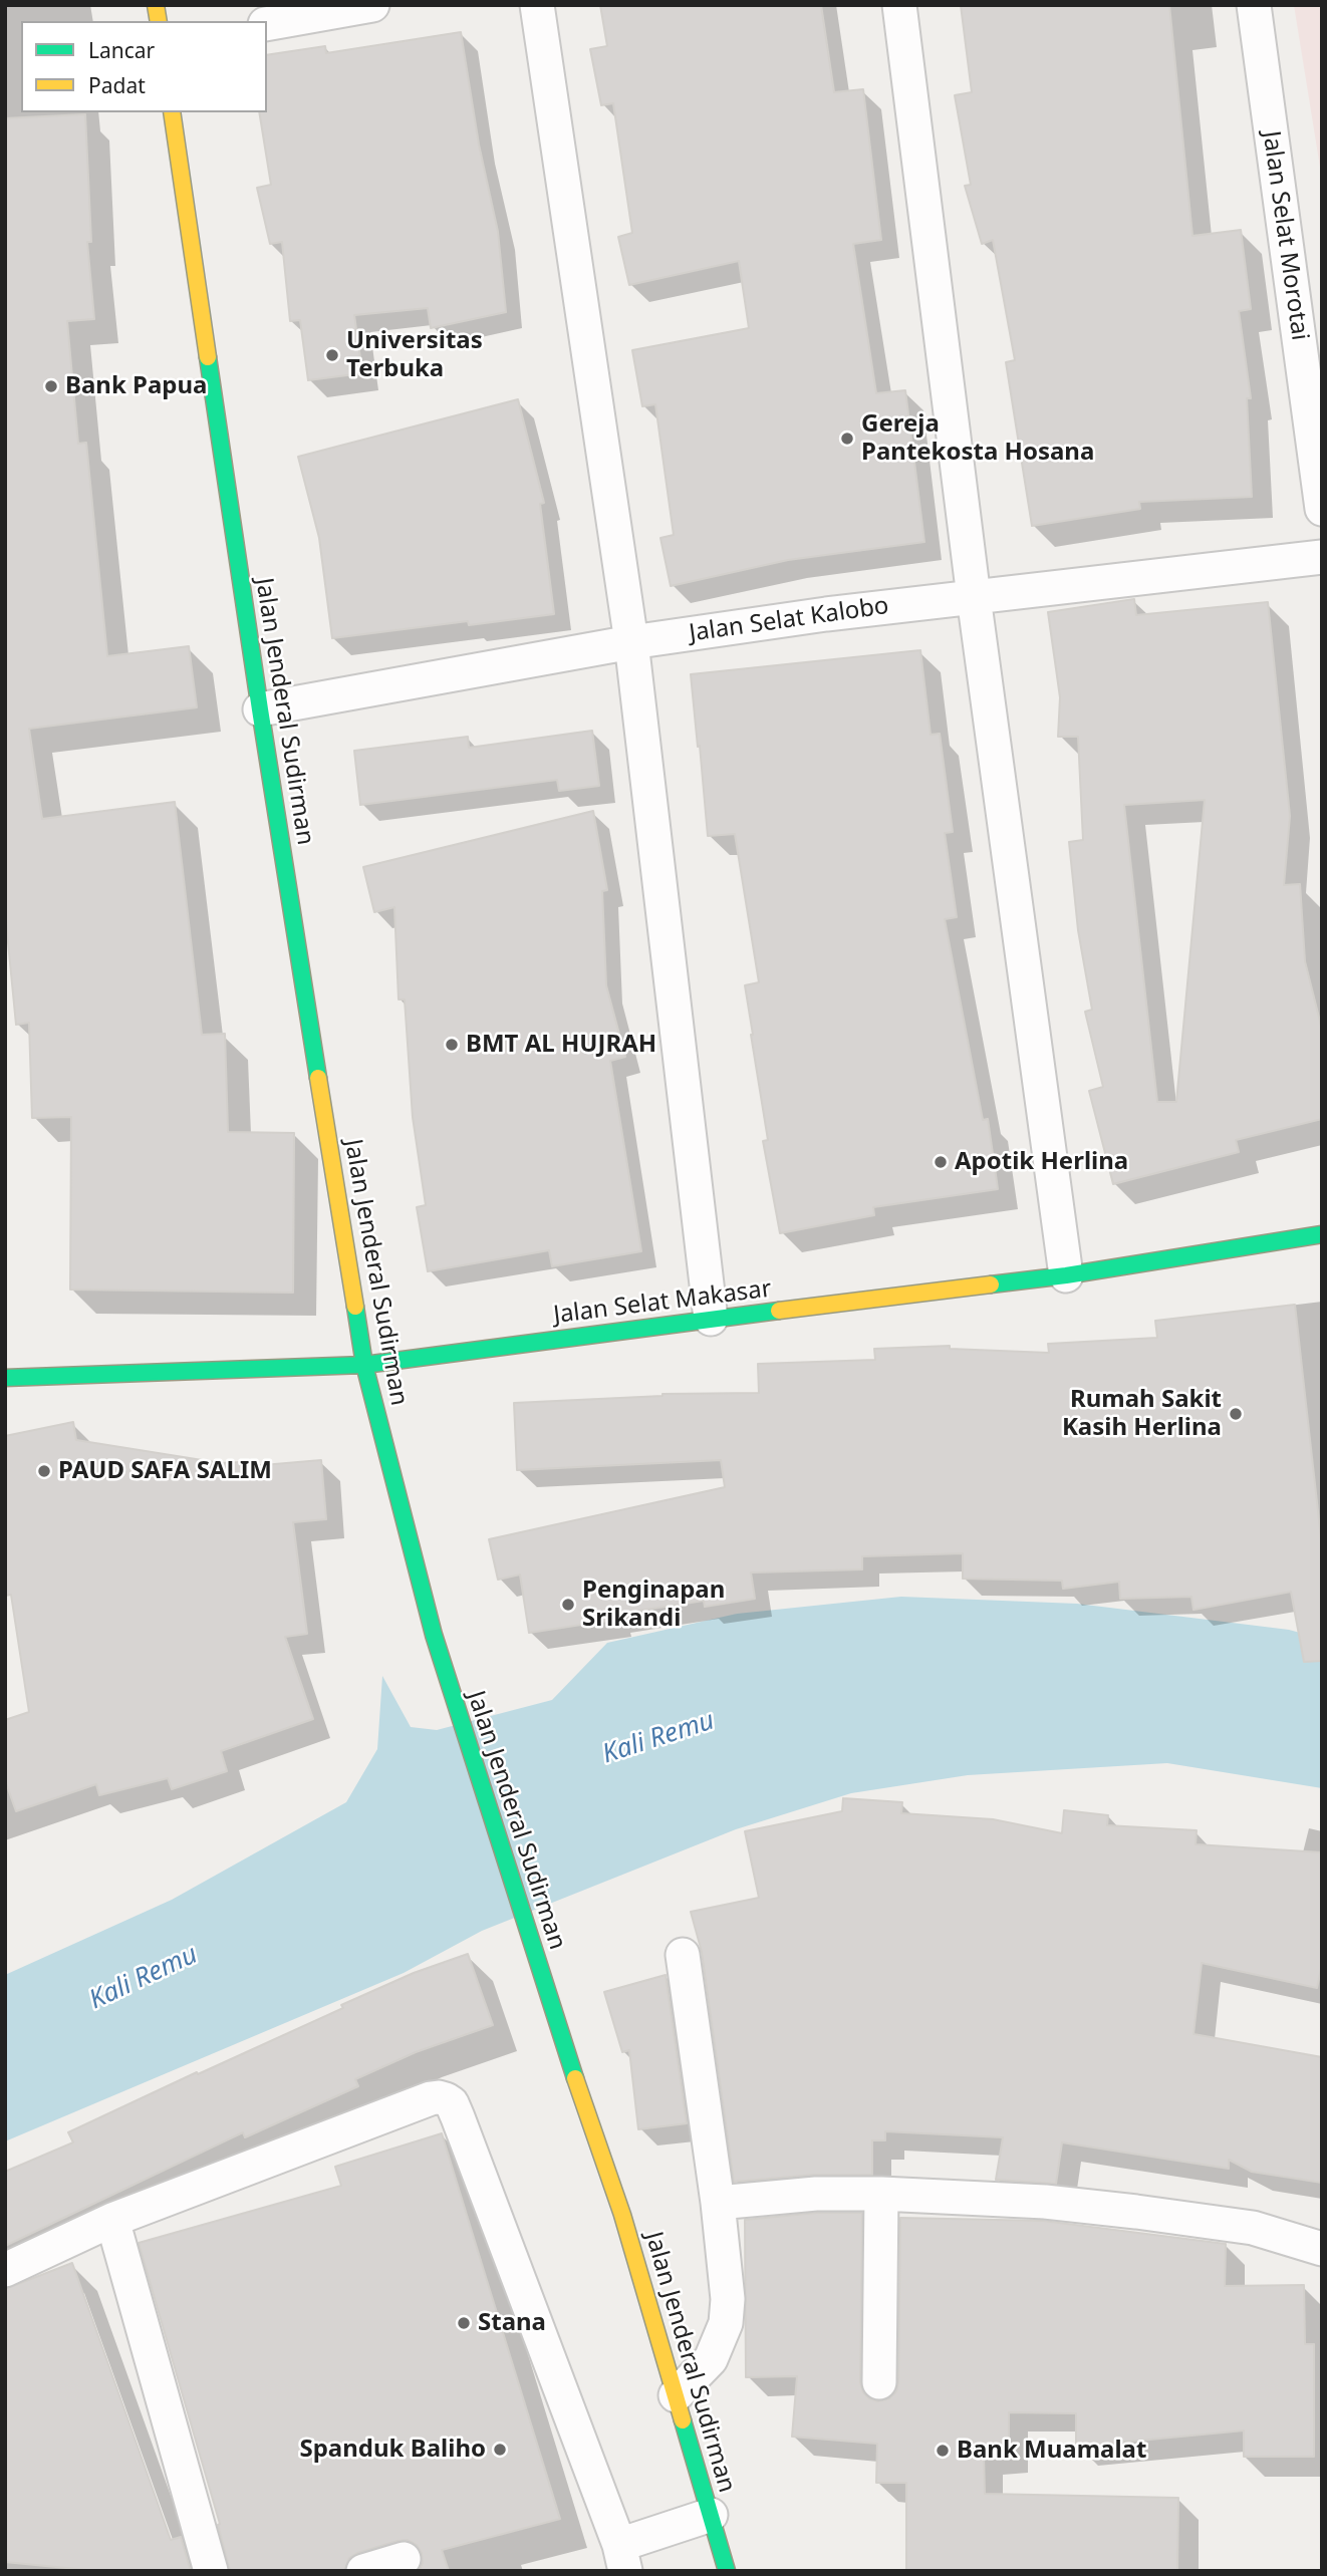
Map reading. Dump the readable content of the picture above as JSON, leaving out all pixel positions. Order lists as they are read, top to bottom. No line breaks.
{"streets":{"main road":["Jalan Jenderal Sudirman","Jalan Selat Makasar"],"street":["Jalan Selat Morotai","Jalan Selat Kalobo"]},"crossings":[["Jalan Selat Kalobo","Jalan Jenderal Sudirman"],["Jalan Jenderal Sudirman","Jalan Selat Makasar"]],"water":["Kali Remu"],"places":["Universitas Terbuka","Bank Papua","Gereja Pantekosta Hosana","BMT AL HUJRAH","Apotik Herlina","Rumah Sakit Kasih Herlina","PAUD SAFA SALIM","Penginapan Srikandi","Stana","Spanduk Baliho","Bank Muamalat"],"legend":["Lancar","Padat"]}
